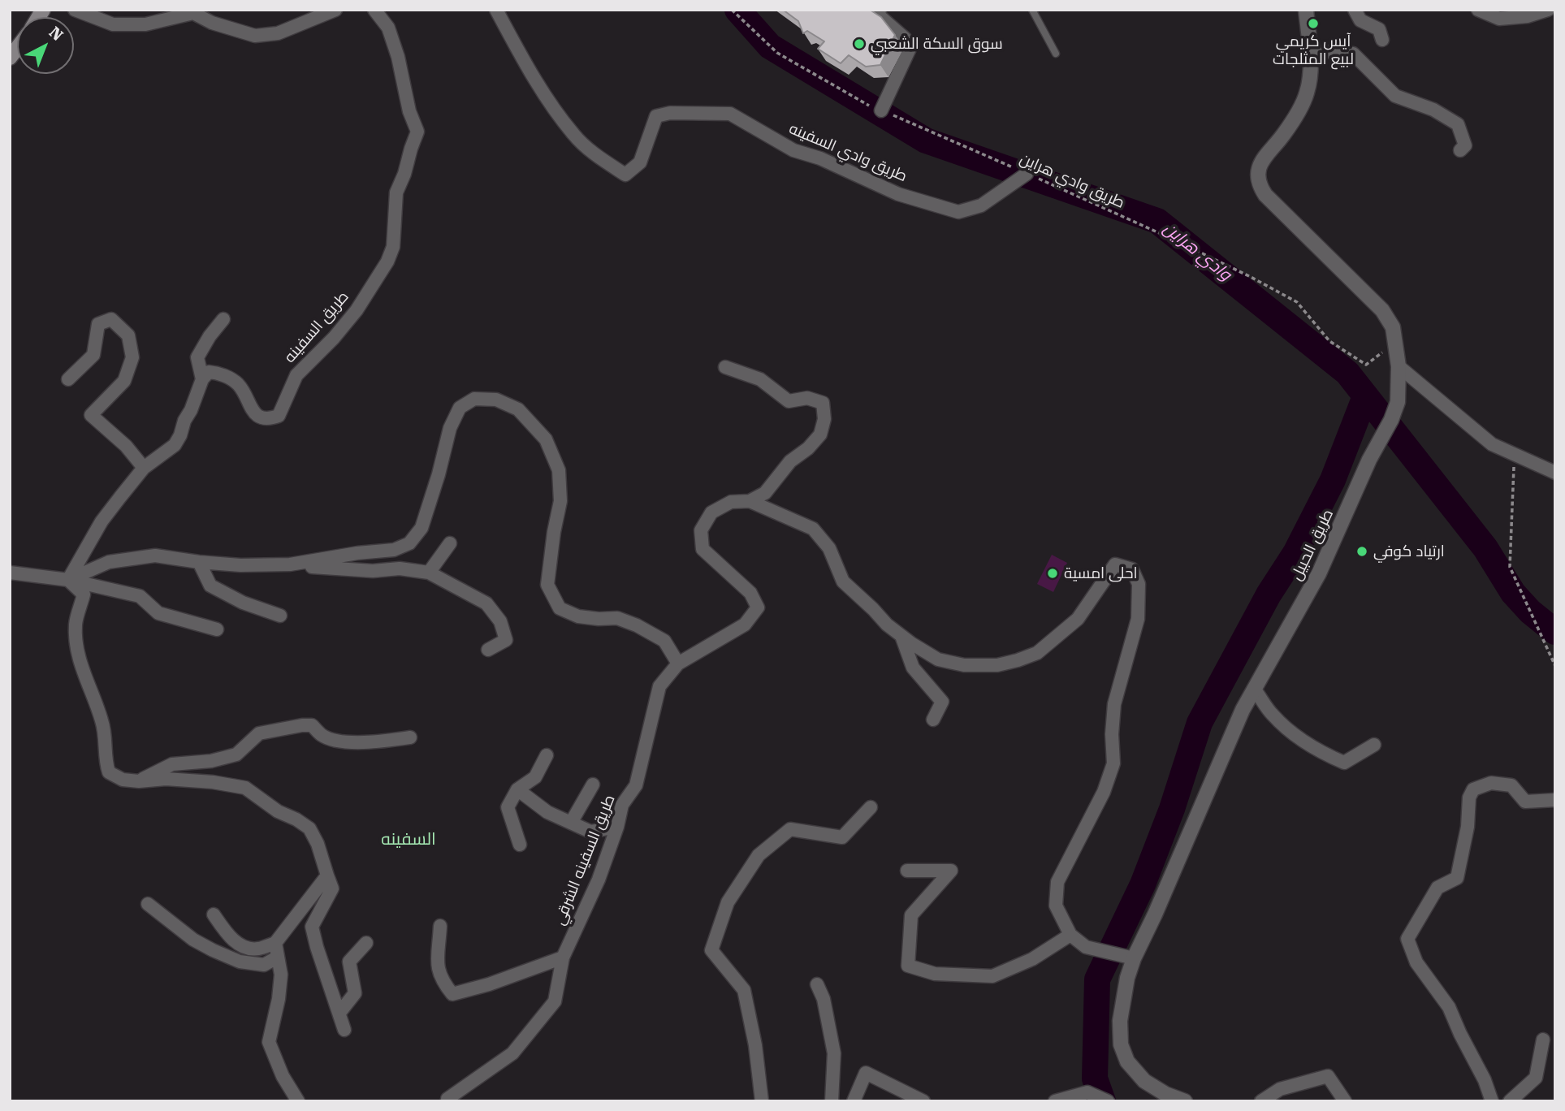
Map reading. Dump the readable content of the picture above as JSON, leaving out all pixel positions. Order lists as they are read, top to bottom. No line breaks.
{"streets":{"street":["طريق وادي السفينه","طريق السفينه","طريق الحبيل","طريق السفينه الشرقي"],"path":["طريق وادي هراين"]},"crossings":[["طريق وادي السفينه","طريق وادي هراين"],["طريق وادي هراين","طريق الحبيل"]],"districts":["السفينه"],"water":["وادي هراين"],"places":["آيس كريمي لبيع المثلجات","سوق السكة الشعبي","ارتياد كوفي","احلى امسية"],"north":"top right"}
